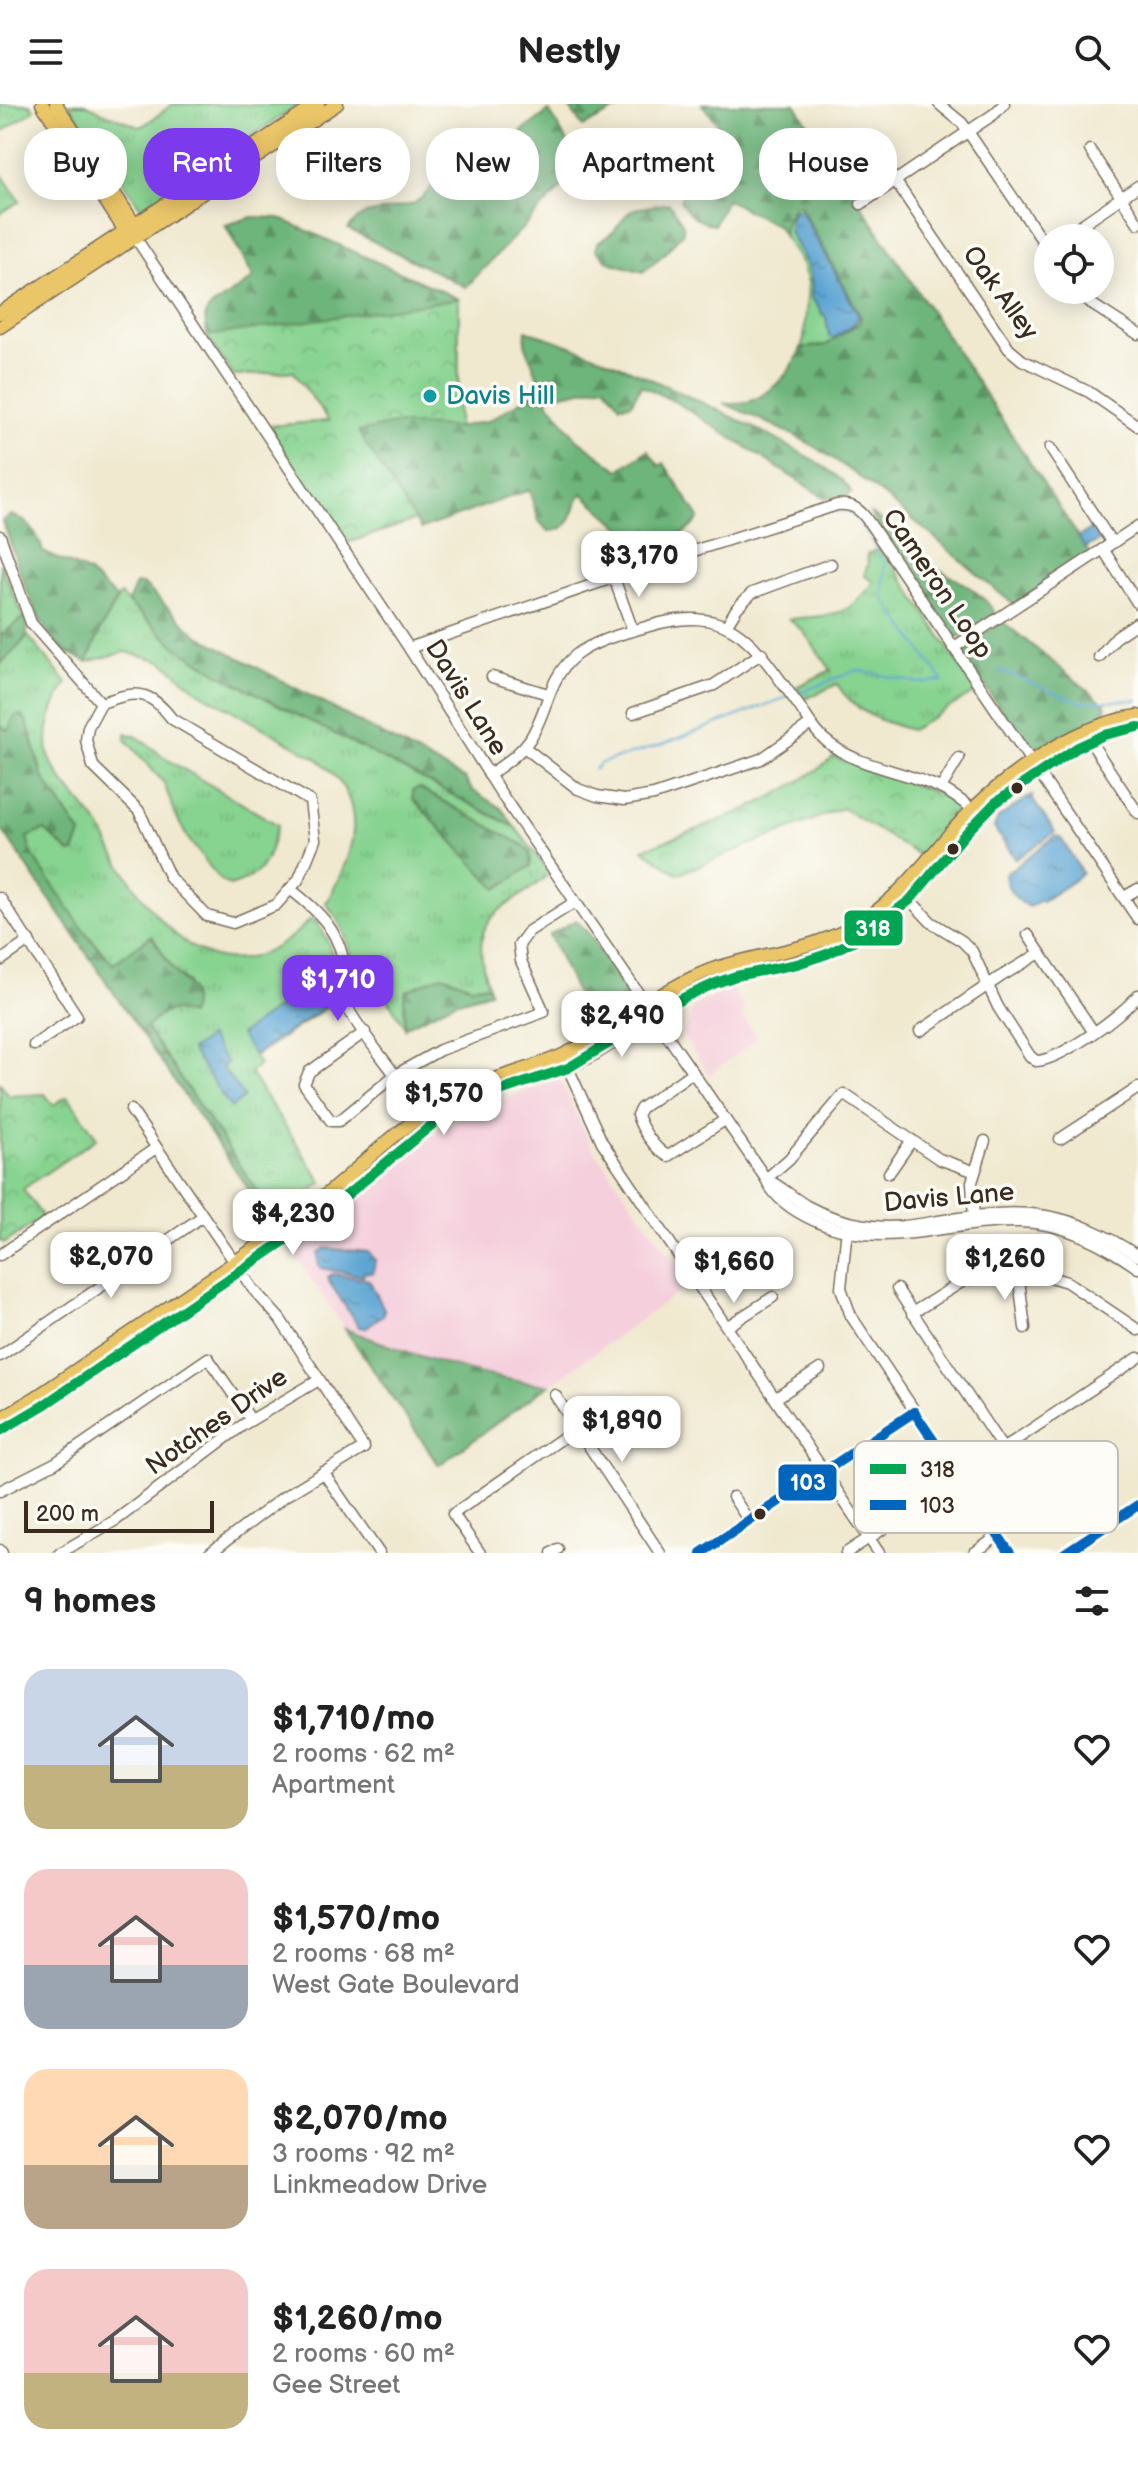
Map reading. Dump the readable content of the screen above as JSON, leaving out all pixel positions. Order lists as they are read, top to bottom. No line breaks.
{"streets":{"main road":["Davis Lane"],"street":["Oak Alley","Cameron Loop","Notches Drive"]},"crossings":[["Cameron Loop","Davis Lane"]],"places":["Davis Hill"],"lines":["transit line 318","transit line 103"],"legend":["318","103"],"scale_bar":"200 m","page":{"header":"Nestly","chip":["Buy","Rent","Filters","New","Apartment","House"],"price":["$3,170","$1,710","$2,490","$1,570","$4,230","$2,070","$1,260","$1,660","$1,890"],"scale":"200 m","heading":"9 homes","list":[{"name":"$1,710/mo","note":"2 rooms · 62 m² · Apartment"},{"name":"$1,570/mo","note":"2 rooms · 68 m² · West Gate Boulevard"},{"name":"$2,070/mo","note":"3 rooms · 92 m² · Linkmeadow Drive"},{"name":"$1,260/mo","note":"2 rooms · 60 m² · Gee Street"}]}}
